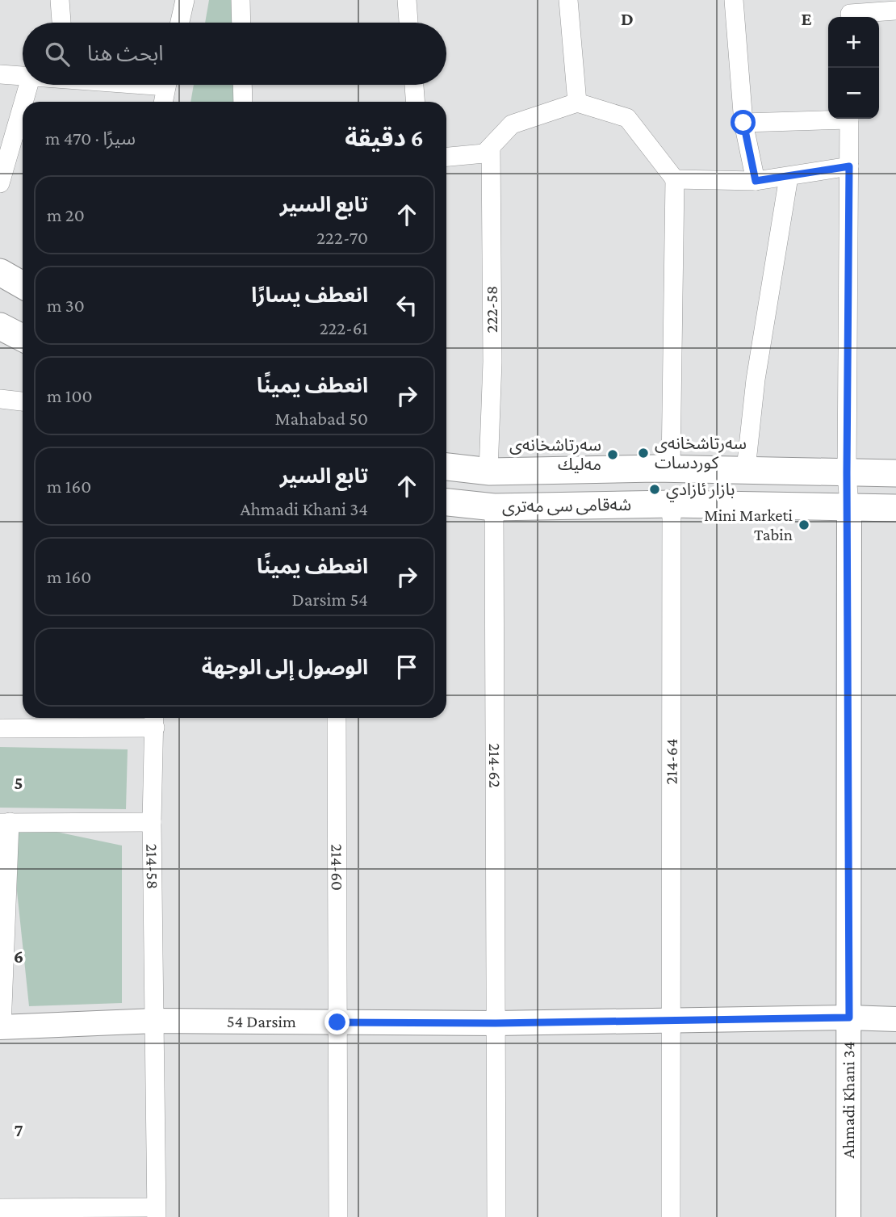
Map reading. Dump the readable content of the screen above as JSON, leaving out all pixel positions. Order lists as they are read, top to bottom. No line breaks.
{"streets":{"main road":["شەقامی سی مەتری"],"street":["222-58","214-64","214-62","214-58","214-60","54 Darsim","Ahmadi Khani 34"]},"crossings":[["222-58","شەقامی سی مەتری"],["شەقامی سی مەتری","214-64"],["شەقامی سی مەتری","214-62"],["شەقامی سی مەتری","Ahmadi Khani 34"],["214-64","54 Darsim"],["214-62","54 Darsim"],["214-58","54 Darsim"],["214-60","54 Darsim"],["54 Darsim","Ahmadi Khani 34"]],"places":["سە‌رتاشخانە‌ی كوردسات","سە‌رتاشخانە‌ی مە‌لیك","بازار ئازادي","Mini Marketi Tabin"],"page":{"map_buttons":["+","−"],"search":"ابحث هنا","heading":["6 دقيقة","سيرًا · 470 m"],"list":[["تابع السير","222-70","20 m"],["انعطف يسارًا","222-61","30 m"],["انعطف يمينًا","50 Mahabad","100 m"],["تابع السير","Ahmadi Khani 34","160 m"],["انعطف يمينًا","54 Darsim","160 m"],"الوصول إلى الوجهة"]},"grid":{"columns":["D","E"],"rows":["5","6","7"]}}
